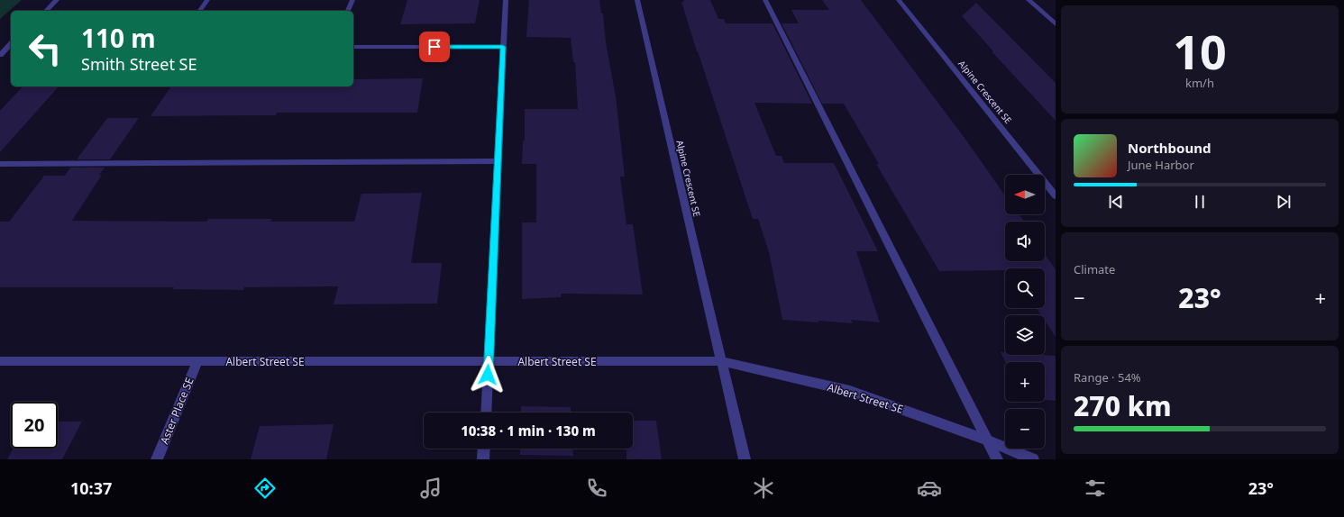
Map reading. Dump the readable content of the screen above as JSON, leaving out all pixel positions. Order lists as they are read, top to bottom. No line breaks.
{"streets":{"street":["Alpine Crescent SE","Albert Street SE","Aster Place SE"]},"crossings":[["Alpine Crescent SE","Albert Street SE"],["Albert Street SE","Aster Place SE"]],"north":"left","page":{"tile":[["10","km/h"],"Climate",["Range · 54%","270 km"]],"turn":["110 m","Smith Street SE"],"song":["Northbound","June Harbor"],"map_buttons":["+","−"],"heat":["−","23°","+"],"limit":"20","trip":"10:38 · 1 min · 130 m","tabs":["10:37","23°"]}}
